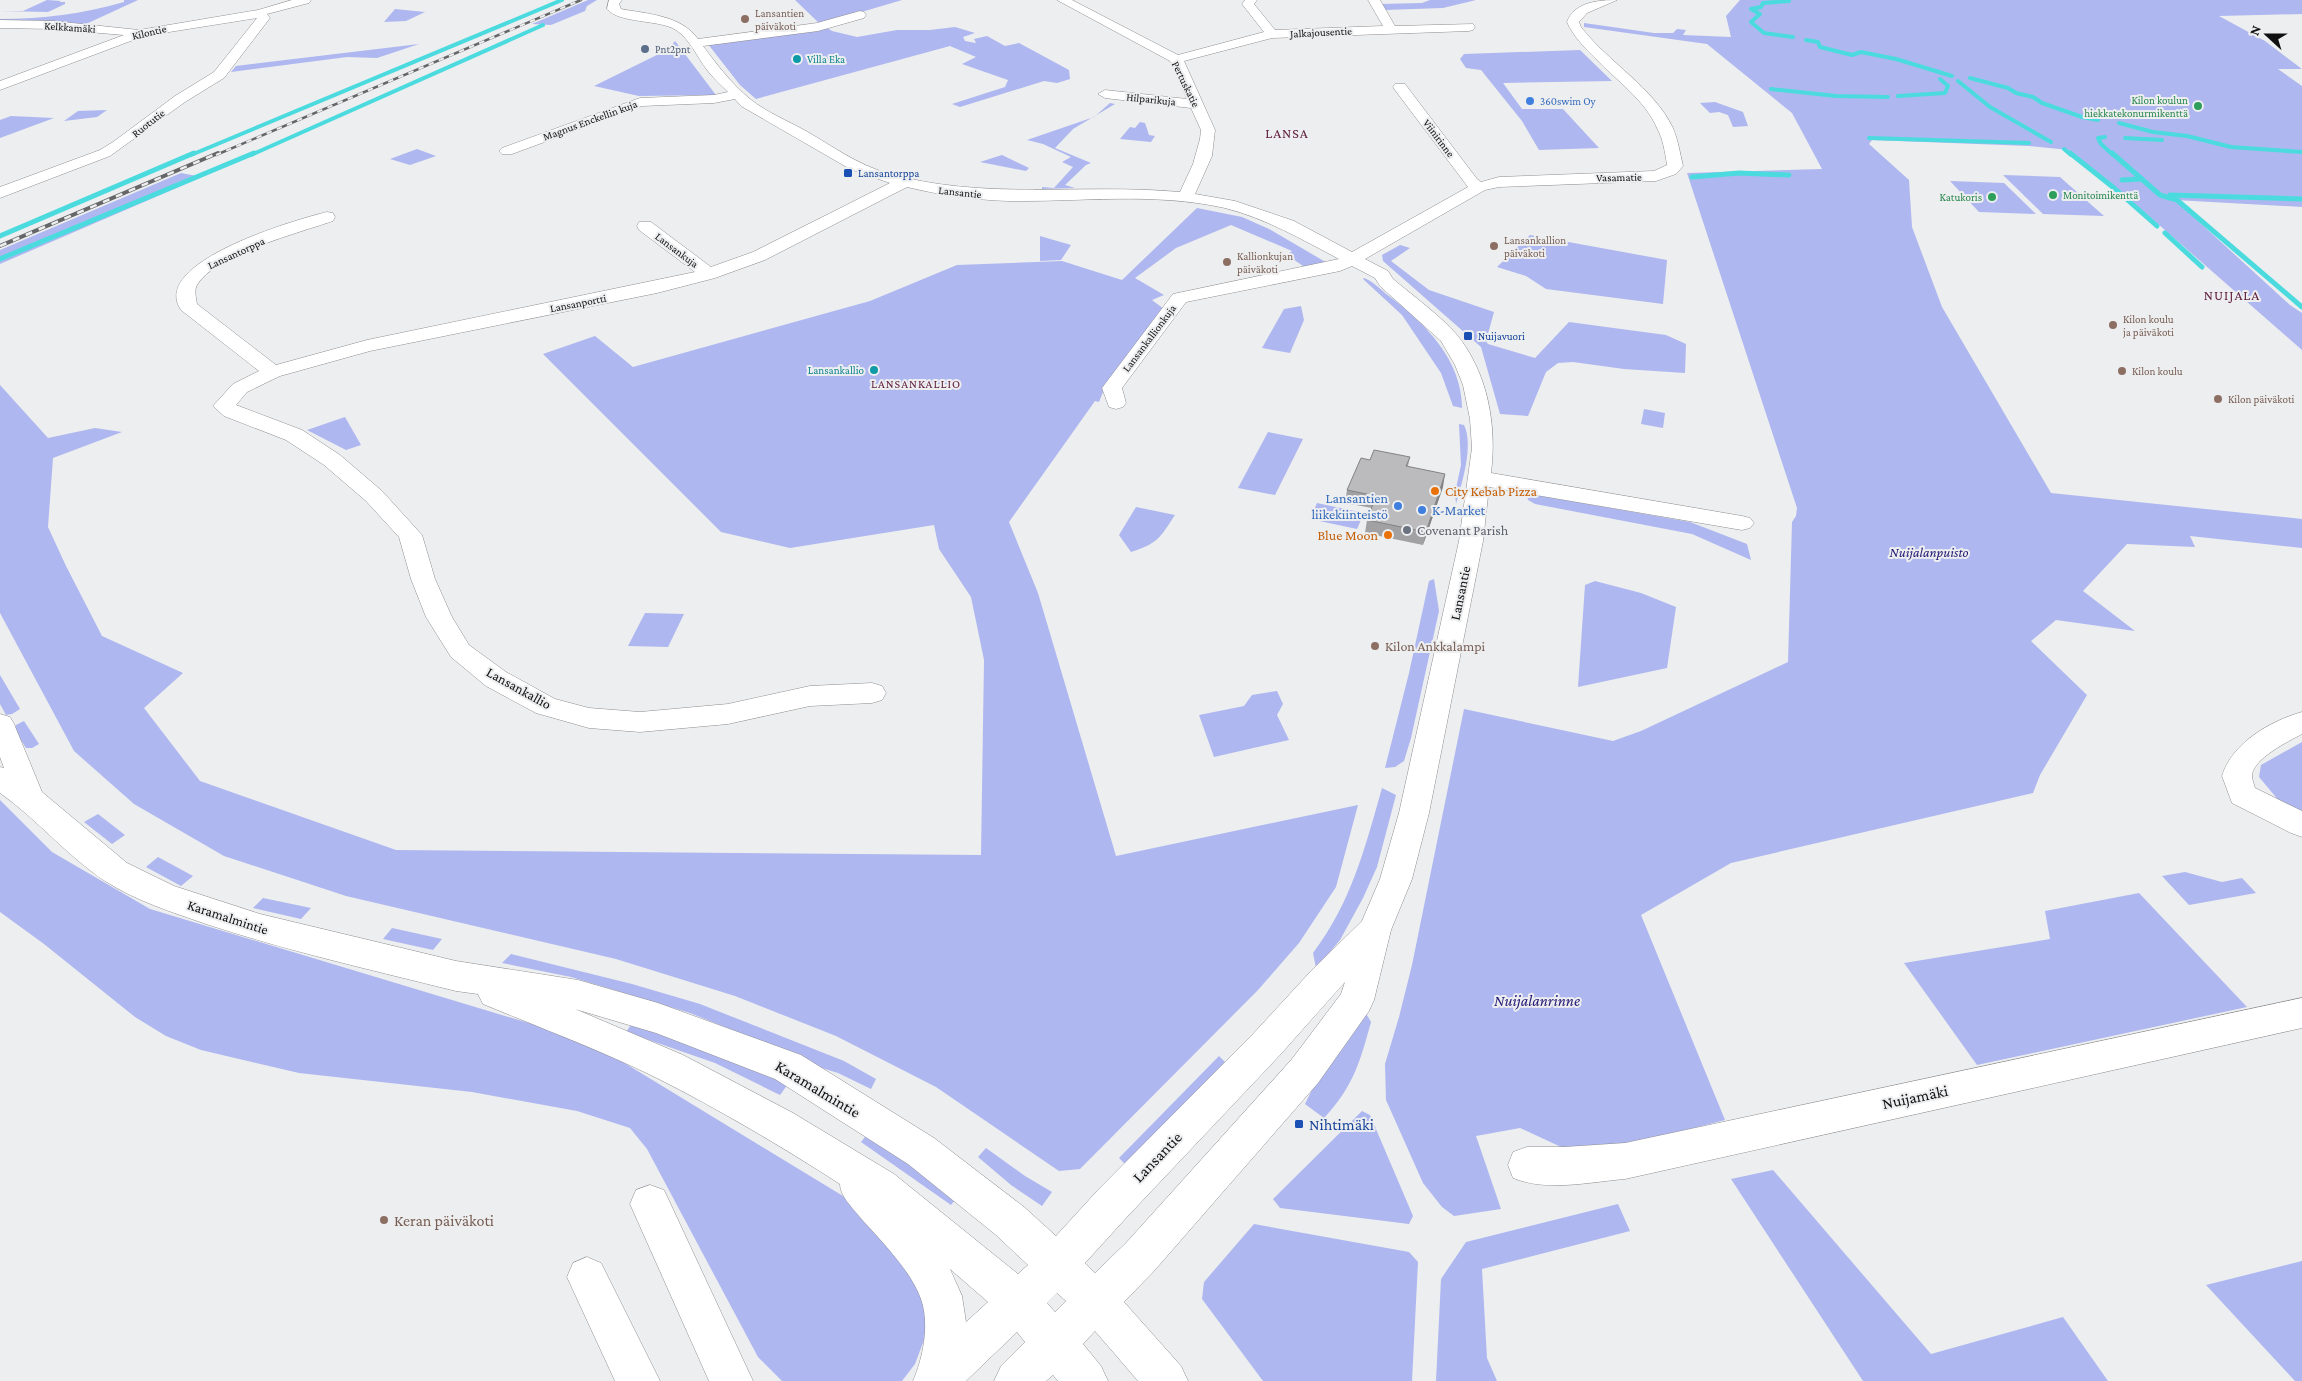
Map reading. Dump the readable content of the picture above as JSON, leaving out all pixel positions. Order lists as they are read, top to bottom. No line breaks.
{"streets":{"street":["Kelkkamäki","Kilontie","Jalkajousentie","Pertuskatie","Hilparikuja","Magnus Enckellin kuja","Ruotutie","Viinirinne","Vasamatie","Lansantie","Lansankuja","Lansantorppa","Lansanportti","Lansankallionkuja","Lansankallio","Karamalmintie","Nuijamäki"]},"crossings":[["Kelkkamäki","Kilontie"],["Kilontie","Ruotutie"],["Jalkajousentie","Pertuskatie"],["Pertuskatie","Hilparikuja"],["Pertuskatie","Lansantie"],["Magnus Enckellin kuja","Lansantie"],["Viinirinne","Vasamatie"],["Vasamatie","Lansantie"],["Vasamatie","Lansankallionkuja"],["Lansantie","Lansanportti"],["Lansantie","Lansankallionkuja"],["Lansantie","Karamalmintie"],["Lansankuja","Lansanportti"],["Lansantorppa","Lansanportti"],["Lansanportti","Lansankallio"]],"districts":["LANSA","NUIJALA","LANSANKALLIO"],"parks":["Nuijalanpuisto","Nuijalanrinne"],"places":{"other":["Lansantien päiväkoti","Pnt2pnt","Villa Eka","360swim Oy","Kilon koulun hiekkatekonurmikenttä","Monitoimikenttä","Katukoris","Lansankallion päiväkoti","Kallionkujan päiväkoti","Kilon koulu ja päiväkoti","Lansankallio","Kilon koulu","Kilon päiväkoti","City Kebab Pizza","Lansantien liikekiinteistö","K-Market","Covenant Parish","Blue Moon","Kilon Ankkalampi","Keran päiväkoti"],"transit":["Lansantorppa","Nuijavuori","Nihtimäki"]},"north":"left"}
